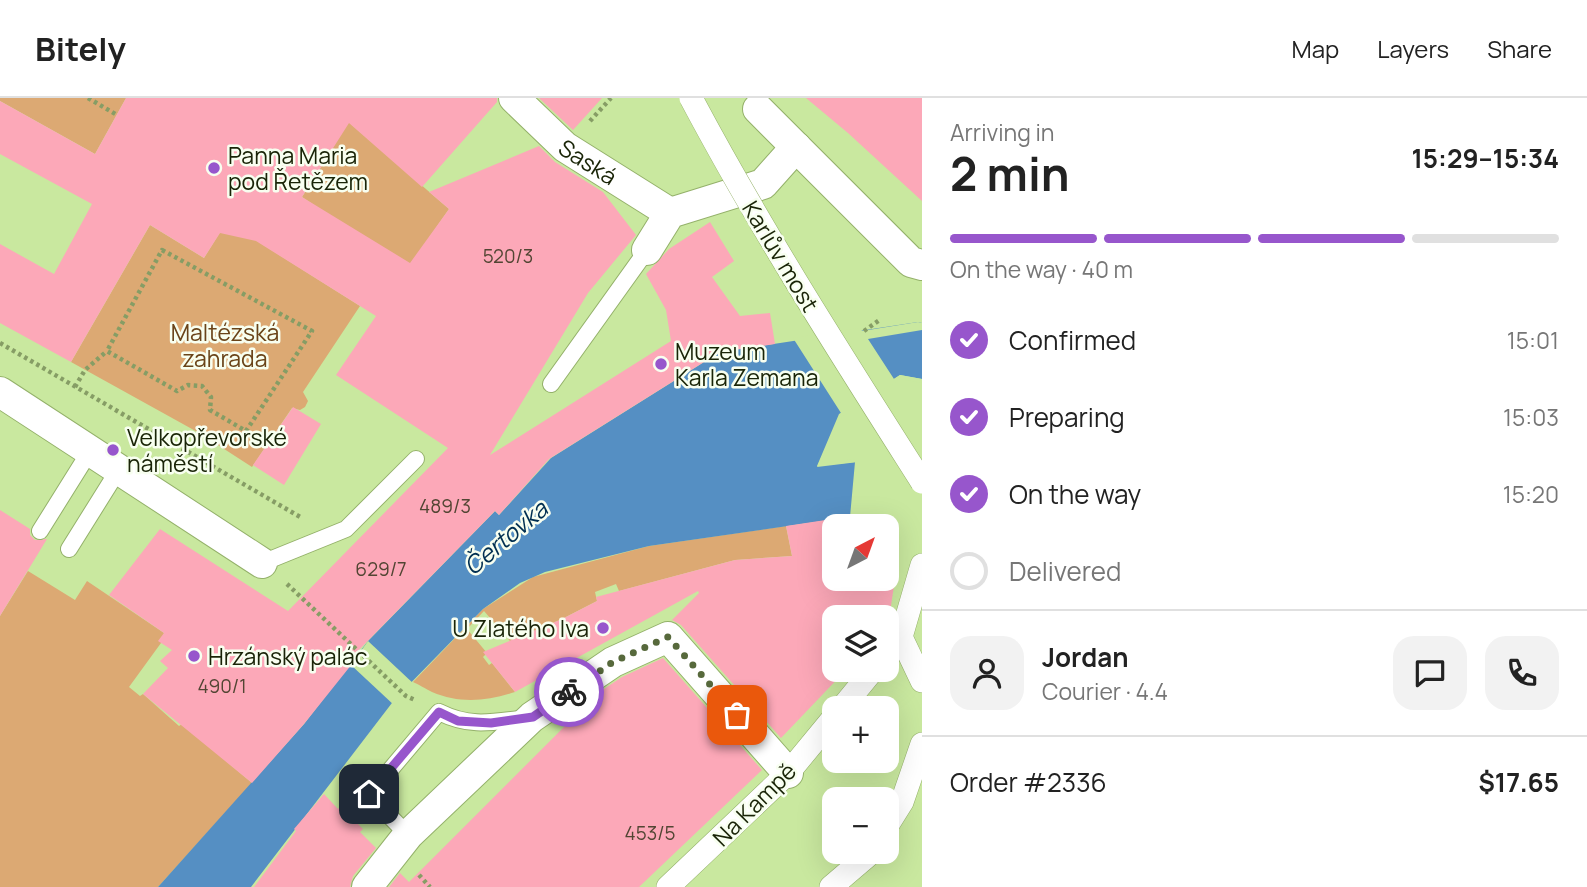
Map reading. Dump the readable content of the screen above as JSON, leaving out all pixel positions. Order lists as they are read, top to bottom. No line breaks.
{"streets":{"street":["Saská","Karlův most","Na Kampě"]},"water":["Čertovka"],"parks":["Maltézská zahrada"],"places":["Panna Maria pod Řetězem","Muzeum Karla Zemana","Velkopřevorské náměstí","U Zlatého lva","Hrzánský palác"],"house_numbers":["520/3","489/3","629/7","490/1","453/5"],"north":"top right","page":{"header":"Bitely","nav":["Map","Layers","Share"],"heading":["2 min","Arriving in","15:29–15:34"],"panel":["Jordan","Courier · 4.4","Order #2336","$17.65"],"bar":"On the way · 40 m","list":[["Confirmed","15:01"],["Preparing","15:03"],["On the way","15:20"],"Delivered"],"map_buttons":["+","−"]}}
